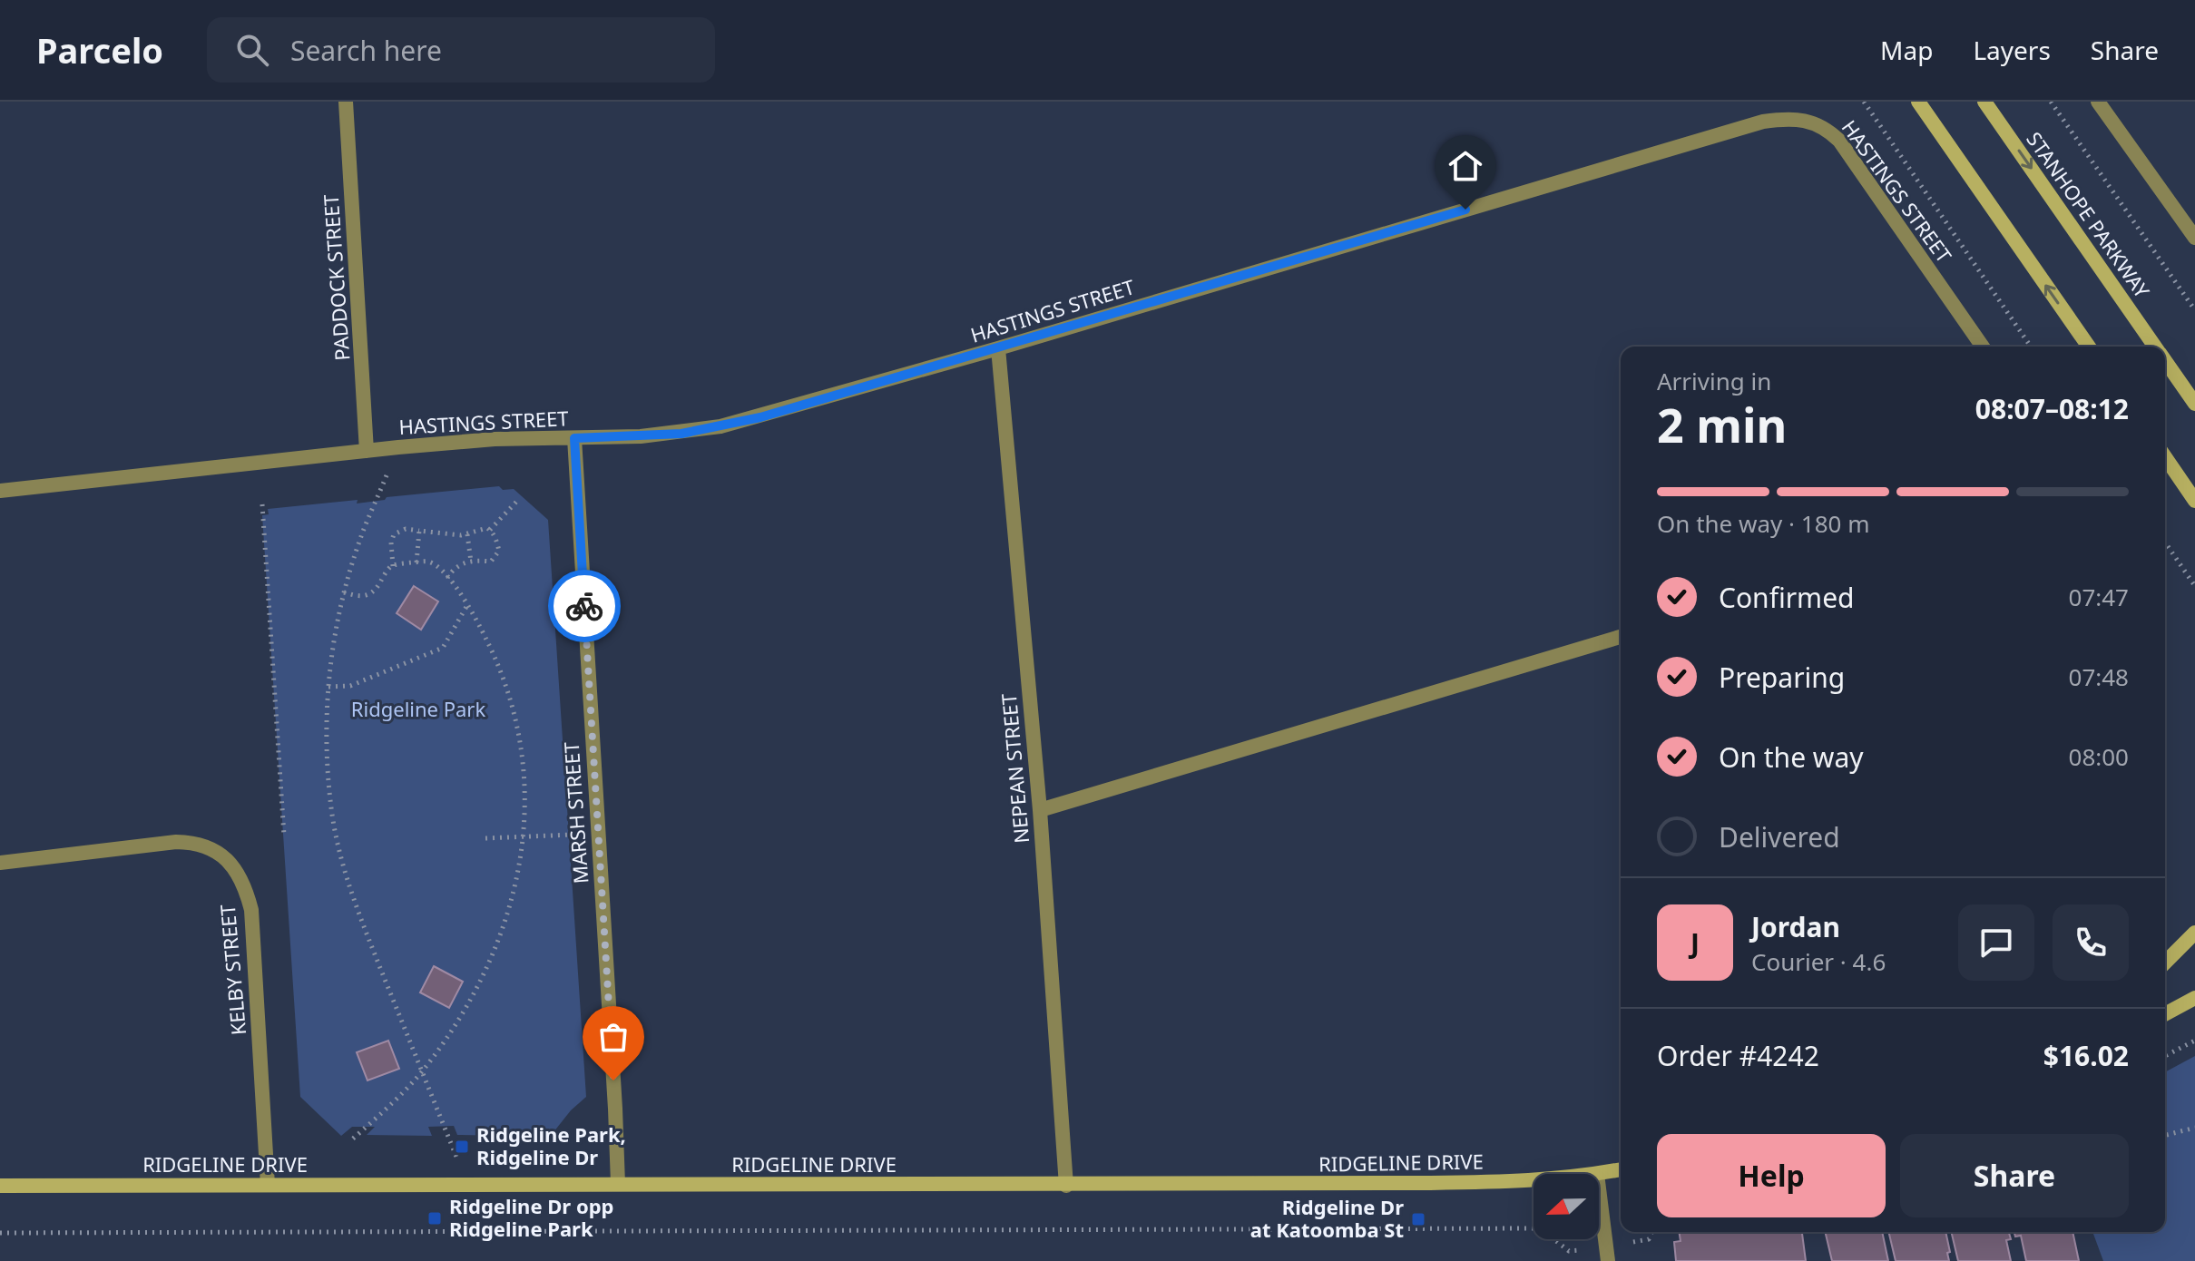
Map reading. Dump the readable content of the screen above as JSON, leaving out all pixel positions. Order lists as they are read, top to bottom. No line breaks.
{"streets":{"street":["HASTINGS STREET","STANHOPE PARKWAY","PADDOCK STREET","NEPEAN STREET","MARSH STREET","KELBY STREET","RIDGELINE DRIVE"]},"crossings":[["HASTINGS STREET","PADDOCK STREET"],["HASTINGS STREET","NEPEAN STREET"],["HASTINGS STREET","MARSH STREET"],["NEPEAN STREET","RIDGELINE DRIVE"],["MARSH STREET","RIDGELINE DRIVE"],["KELBY STREET","RIDGELINE DRIVE"]],"parks":["Ridgeline Park"],"places":{"transit":["Ridgeline Park, Ridgeline Dr","Ridgeline Dr opp Ridgeline Park","Ridgeline Dr at Katoomba St"]},"north":"left","page":{"header":"Parcelo","search":"Search here","nav":["Map","Layers","Share"],"heading":["2 min","Arriving in","08:07–08:12"],"panel":["Jordan","Courier · 4.6","Order #4242","$16.02"],"bar":"On the way · 180 m","list":[["Confirmed","07:47"],["Preparing","07:48"],["On the way","08:00"],"Delivered"],"round":"J","buttons":["Help","Share"]}}
